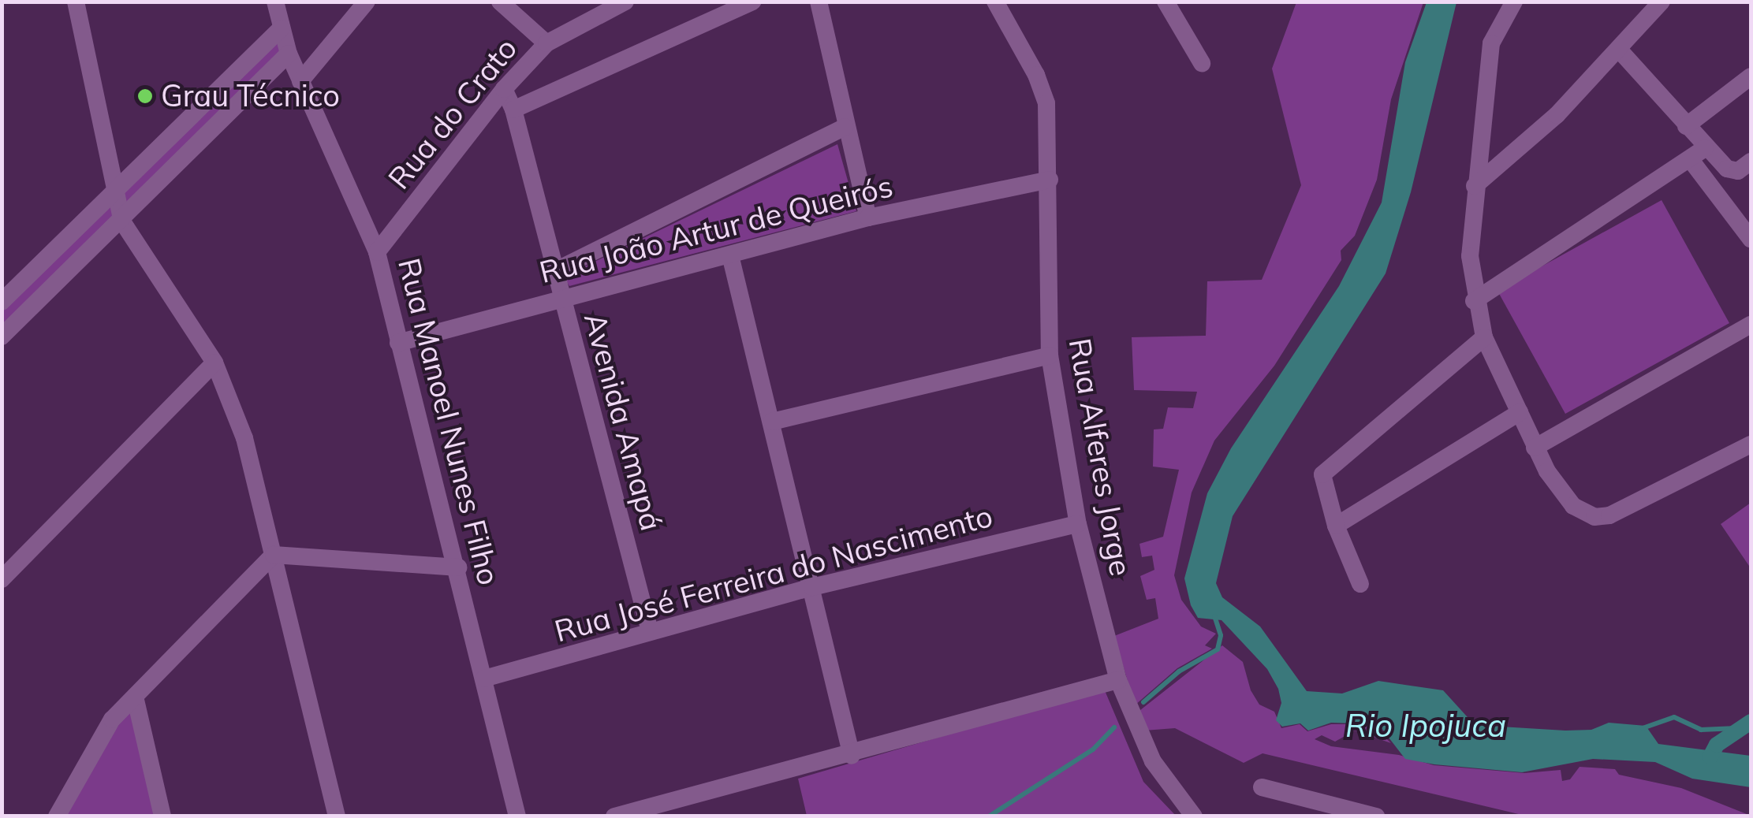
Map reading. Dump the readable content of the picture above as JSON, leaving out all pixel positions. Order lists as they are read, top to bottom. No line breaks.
{"streets":{"street":["Rua do Crato","Rua João Artur de Queirós","Rua Manoel Nunes Filho","Avenida Amapá","Rua Alferes Jorge","Rua José Ferreira do Nascimento"]},"crossings":[["Rua do Crato","Rua Manoel Nunes Filho"],["Rua do Crato","Avenida Amapá"],["Rua João Artur de Queirós","Rua Manoel Nunes Filho"],["Rua João Artur de Queirós","Avenida Amapá"],["Rua João Artur de Queirós","Rua Alferes Jorge"],["Rua Manoel Nunes Filho","Rua José Ferreira do Nascimento"],["Avenida Amapá","Rua José Ferreira do Nascimento"],["Rua Alferes Jorge","Rua José Ferreira do Nascimento"]],"water":["Rio Ipojuca"],"places":["Grau Técnico"]}
